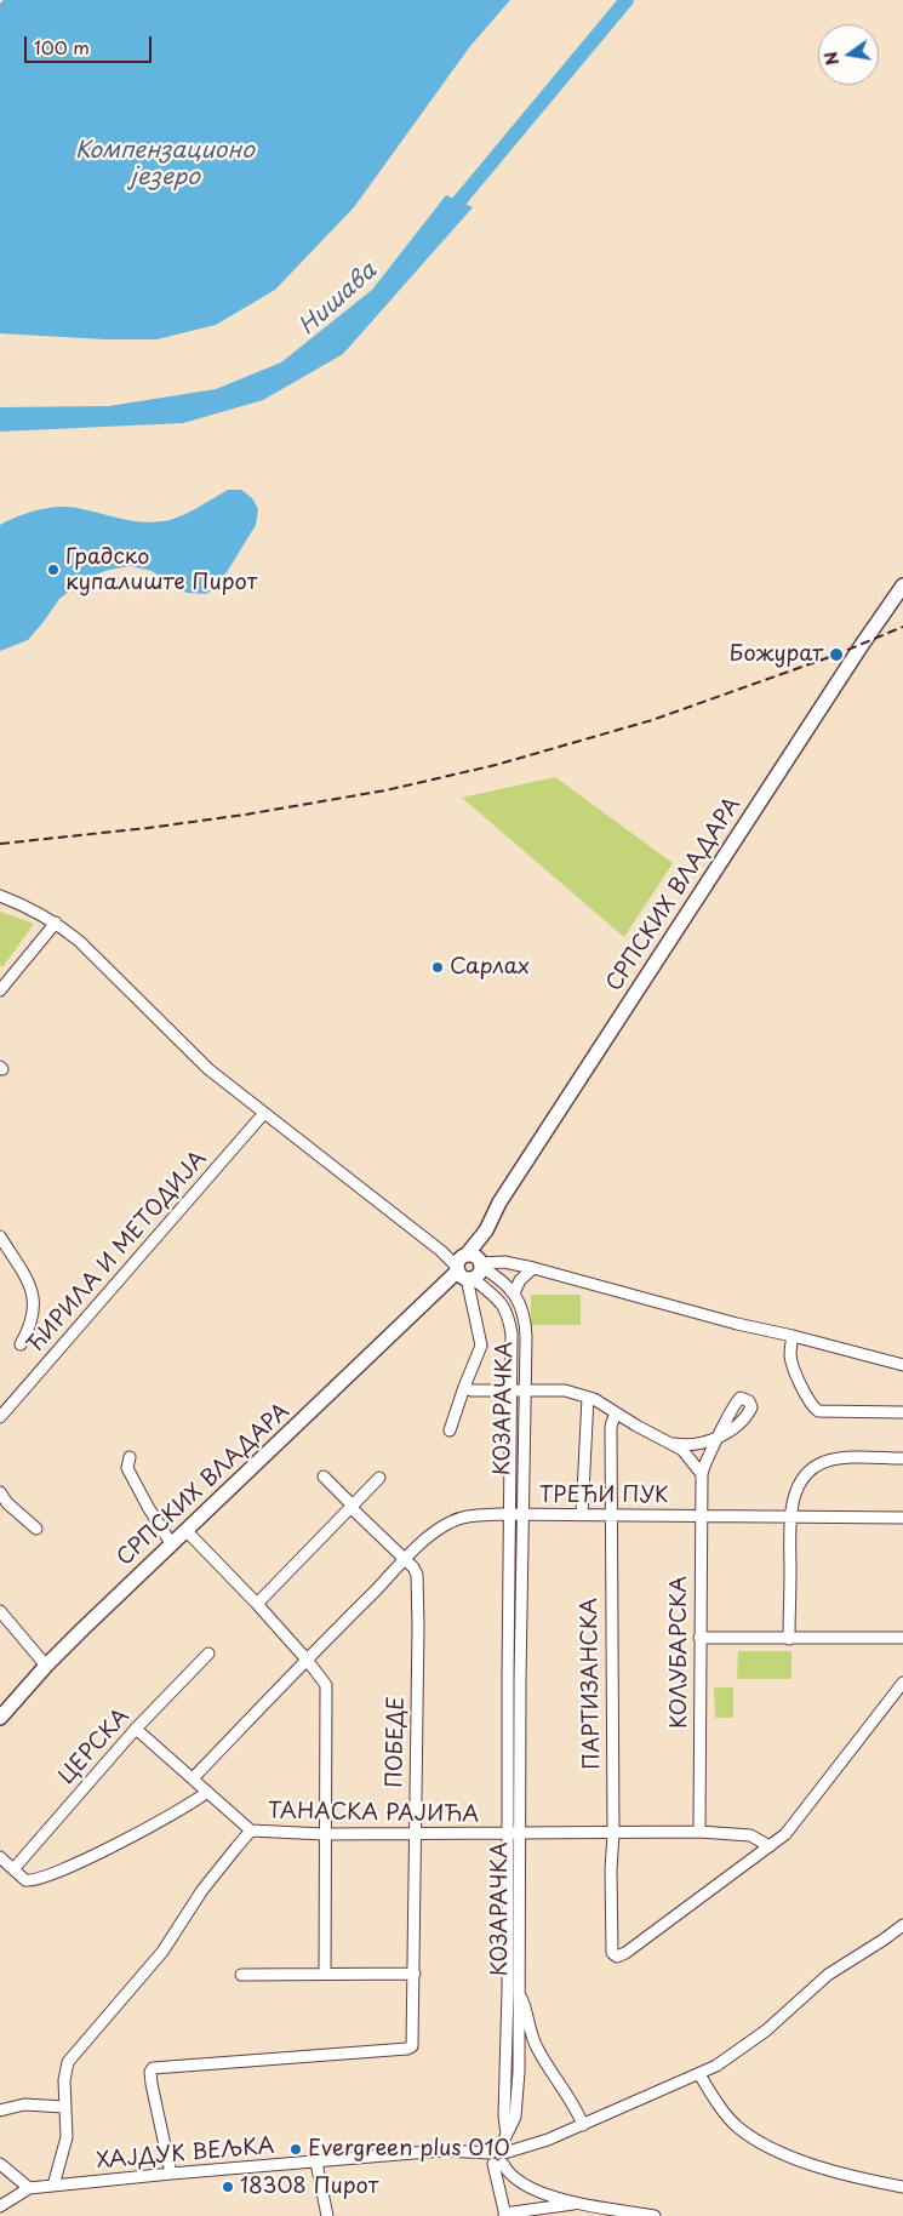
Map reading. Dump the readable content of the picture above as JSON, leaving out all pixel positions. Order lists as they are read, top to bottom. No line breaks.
{"streets":{"main road":["СРПСКИХ ВЛАДАРА"],"street":["ЋИРИЛА И МЕТОДИЈА","КОЗАРАЧКА","ТРЕЋИ ПУК","КОЛУБАРСКА","ПАРТИЗАНСКА","ПОБЕДЕ","ЦЕРСКА","ТАНАСКА РАЈИЋА","ХАЈДУК ВЕЉКА"]},"crossings":[["СРПСКИХ ВЛАДАРА","КОЗАРАЧКА"],["КОЗАРАЧКА","ТРЕЋИ ПУК"],["КОЗАРАЧКА","ТАНАСКА РАЈИЋА"],["КОЗАРАЧКА","ХАЈДУК ВЕЉКА"],["ТРЕЋИ ПУК","КОЛУБАРСКА"],["ТРЕЋИ ПУК","ПАРТИЗАНСКА"],["ТРЕЋИ ПУК","ПОБЕДЕ"],["КОЛУБАРСКА","ТАНАСКА РАЈИЋА"],["ПАРТИЗАНСКА","ТАНАСКА РАЈИЋА"],["ПОБЕДЕ","ТАНАСКА РАЈИЋА"],["ПОБЕДЕ","ХАЈДУК ВЕЉКА"],["ТАНАСКА РАЈИЋА","ХАЈДУК ВЕЉКА"]],"water":["Компензационо језеро","Нишава"],"places":["Градско купалиште Пирот","Божурат","Сарлах","Evergreen plus 010","18308 Пирот"],"scale_bar":"100 m","north":"left"}
